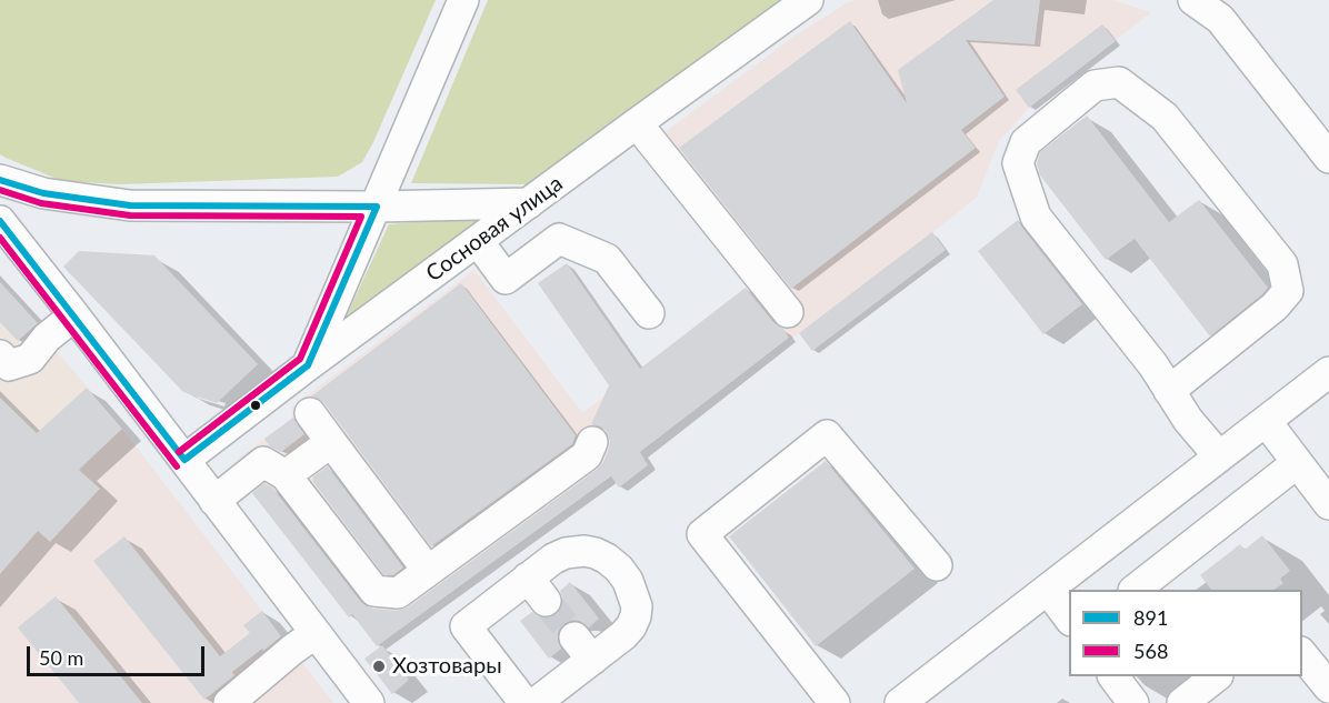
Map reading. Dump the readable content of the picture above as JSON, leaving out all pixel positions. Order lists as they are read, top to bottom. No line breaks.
{"streets":{"street":["Сосновая улица"]},"places":["Хозтовары"],"lines":["transit line 891","transit line 568"],"legend":["891","568"],"scale_bar":"50 m"}
